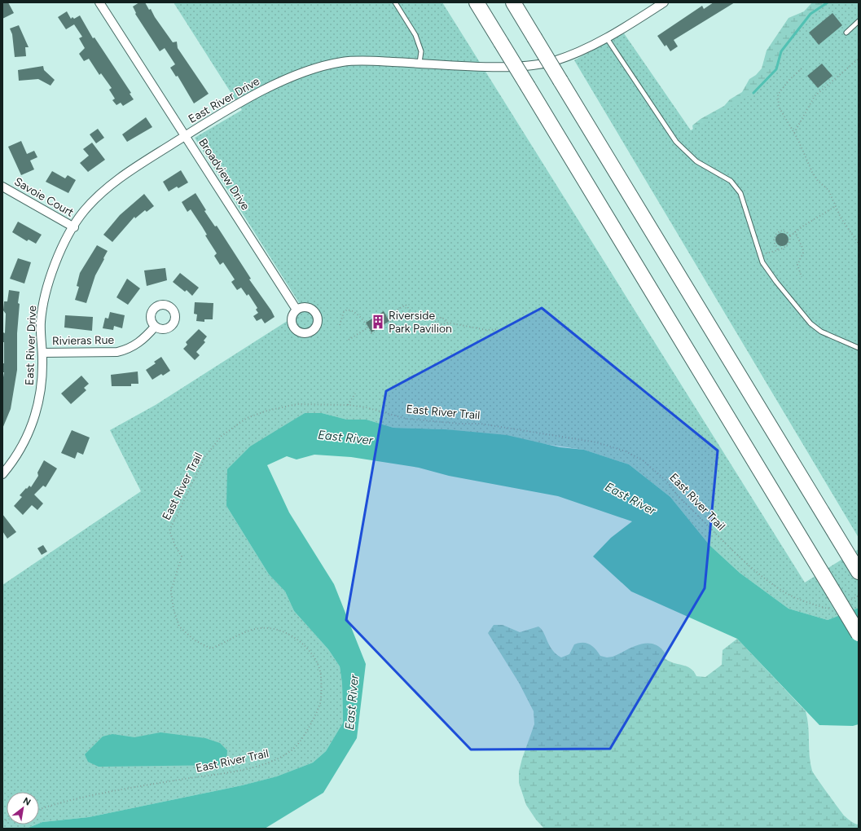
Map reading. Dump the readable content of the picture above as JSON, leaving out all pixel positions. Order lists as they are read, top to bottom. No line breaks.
{"streets":{"street":["East River Drive","Broadview Drive","Savoie Court","Rivieras Rue"],"path":["East River Trail"]},"crossings":[["East River Drive","Broadview Drive"],["East River Drive","Savoie Court"],["East River Drive","Rivieras Rue"]],"water":["East River"],"places":{"building":["Riverside Park Pavilion"]},"north":"top right"}
